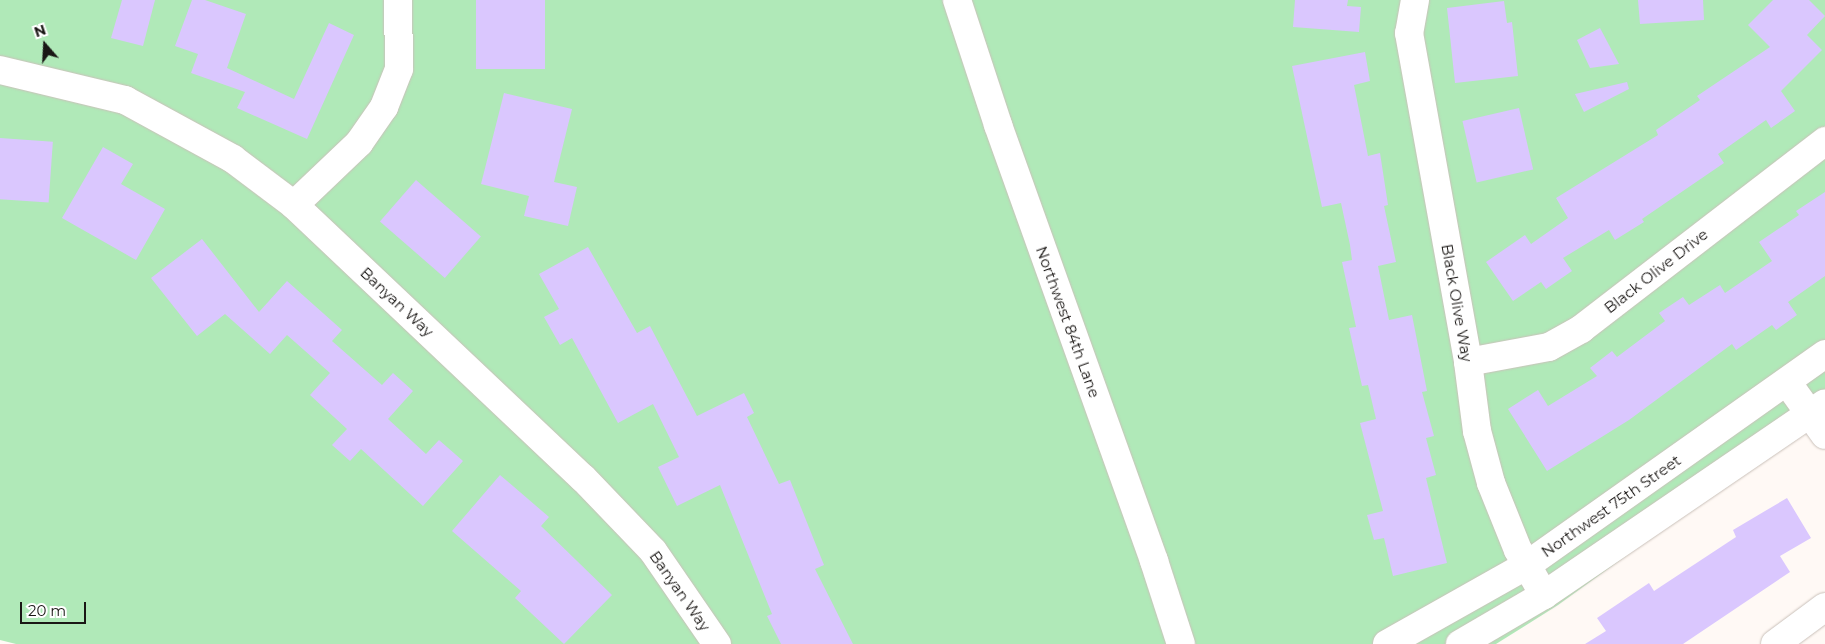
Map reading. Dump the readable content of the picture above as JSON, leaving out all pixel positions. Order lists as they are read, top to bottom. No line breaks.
{"streets":{"street":["Black Olive Drive","Banyan Way","Black Olive Way","Northwest 84th Lane","Northwest 75th Street"]},"crossings":[["Black Olive Drive","Black Olive Way"],["Black Olive Way","Northwest 75th Street"]],"scale_bar":"20 m","north":"top"}
